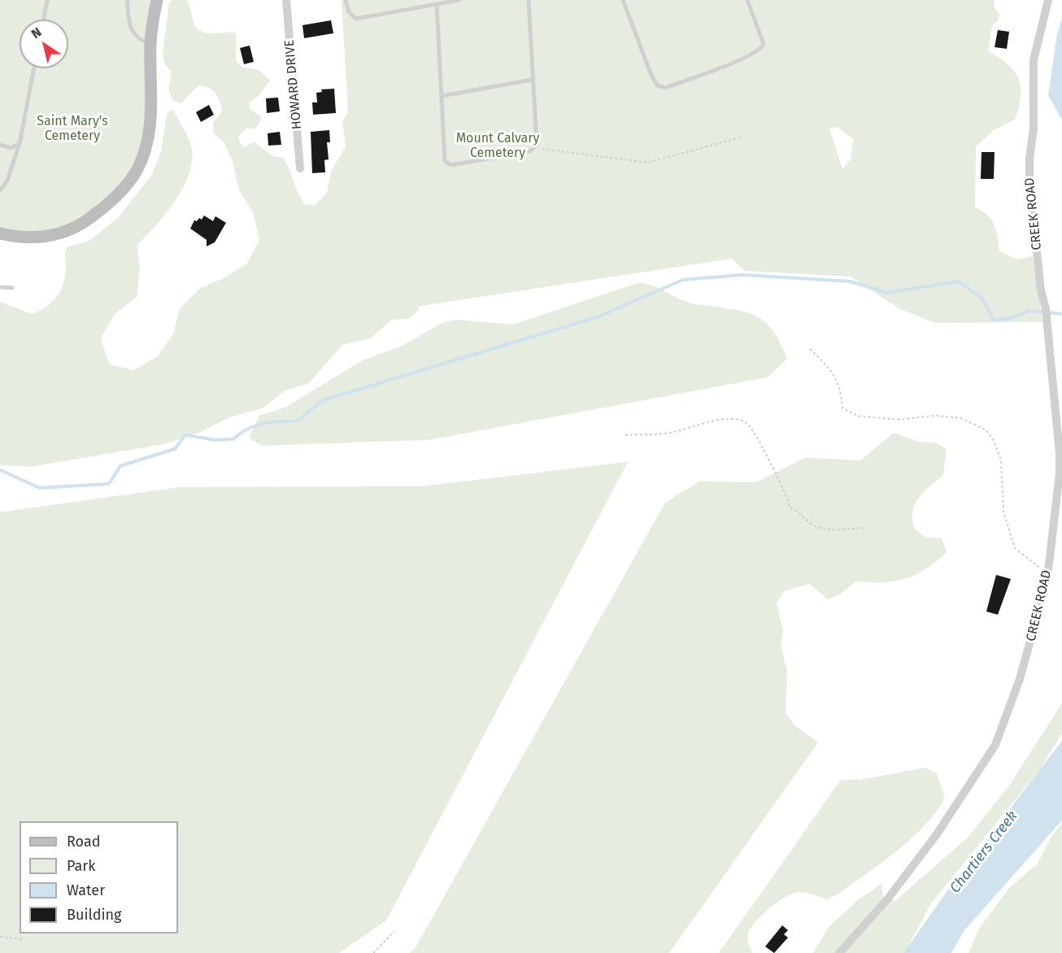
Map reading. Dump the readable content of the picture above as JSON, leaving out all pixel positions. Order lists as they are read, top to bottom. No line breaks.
{"streets":{"street":["HOWARD DRIVE","CREEK ROAD"]},"water":["Chartiers Creek"],"parks":["Saint Mary's Cemetery","Mount Calvary Cemetery"],"legend":["Road","Park","Water","Building"],"north":"top left"}
